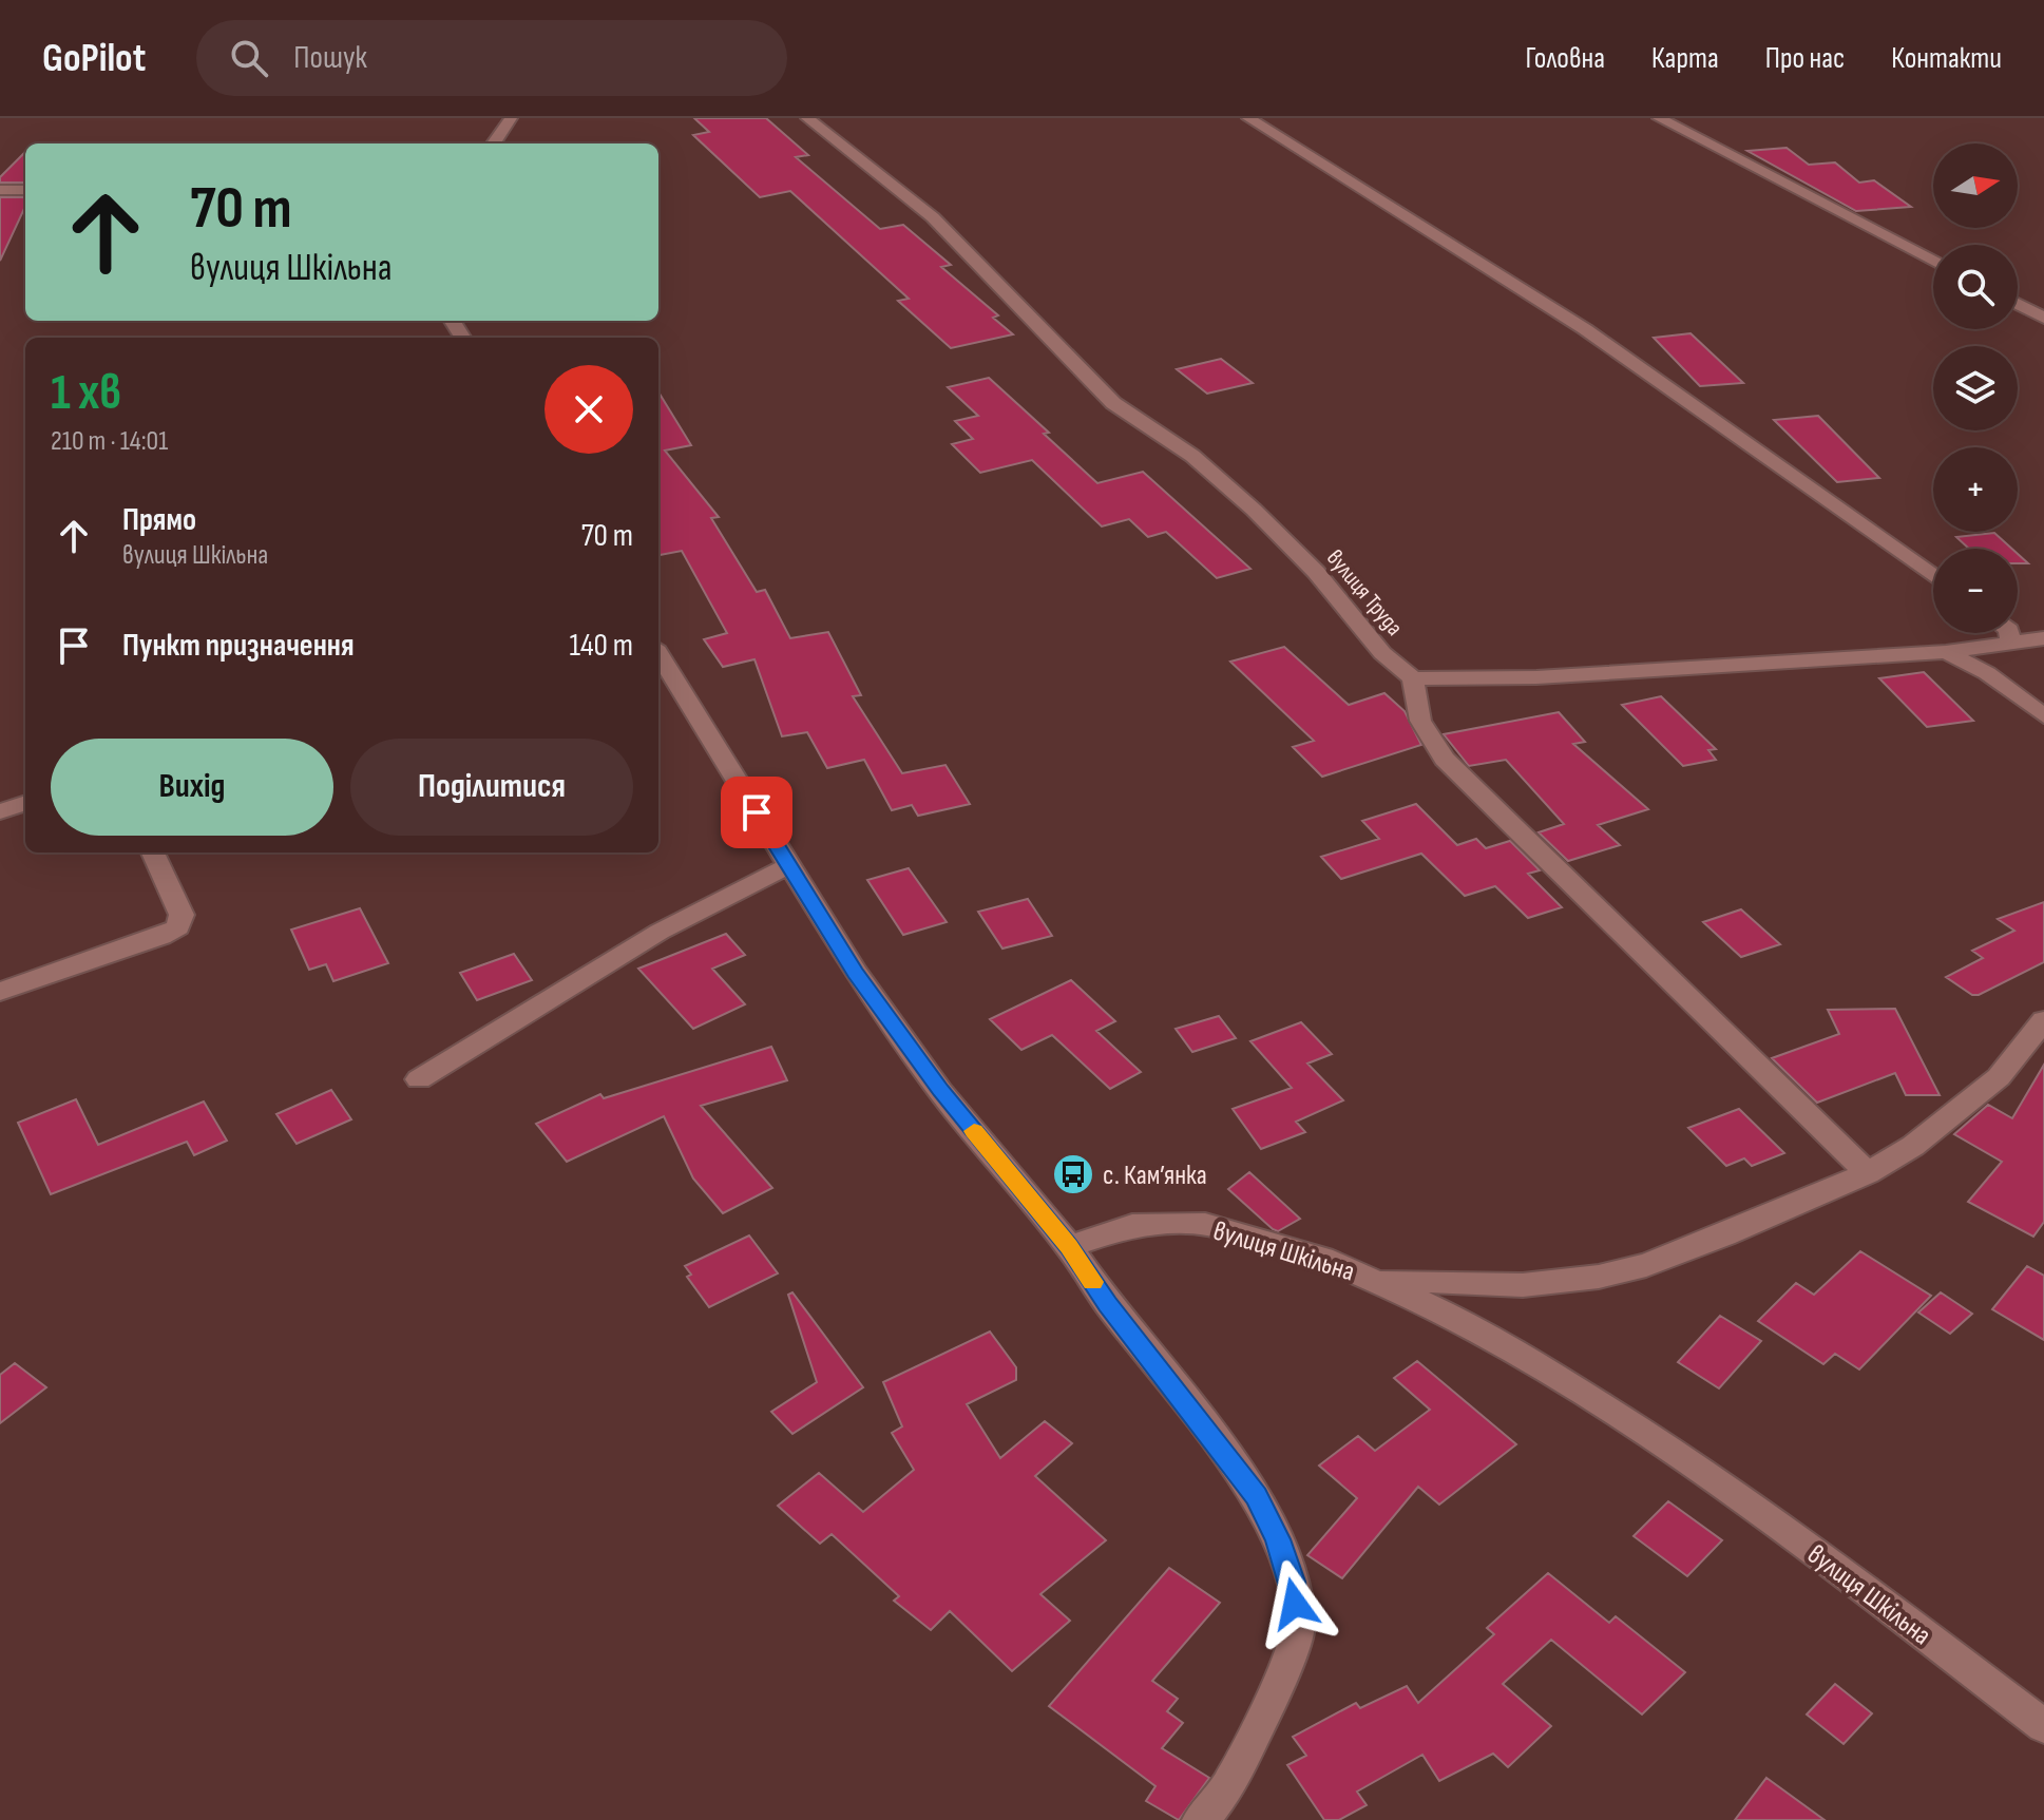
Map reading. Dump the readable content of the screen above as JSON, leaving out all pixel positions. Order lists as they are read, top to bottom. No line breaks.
{"streets":{"street":["вулиця Труда","вулиця Шкільна"]},"places":{"bus stop":["с. Кам’янка"]},"north":"right","page":{"header":"GoPilot","search":"Пошук","nav":["Головна","Карта","Про нас","Контакти"],"map_buttons":["+","−"],"turn":["70 m","вулиця Шкільна"],"heading":["1 хв","210 m · 14:01"],"list":[{"name":"Прямо","note":"вулиця Шкільна","value":"70 m"},{"name":"Пункт призначення","value":"140 m"}],"buttons":["Вихід","Поділитися"]}}
